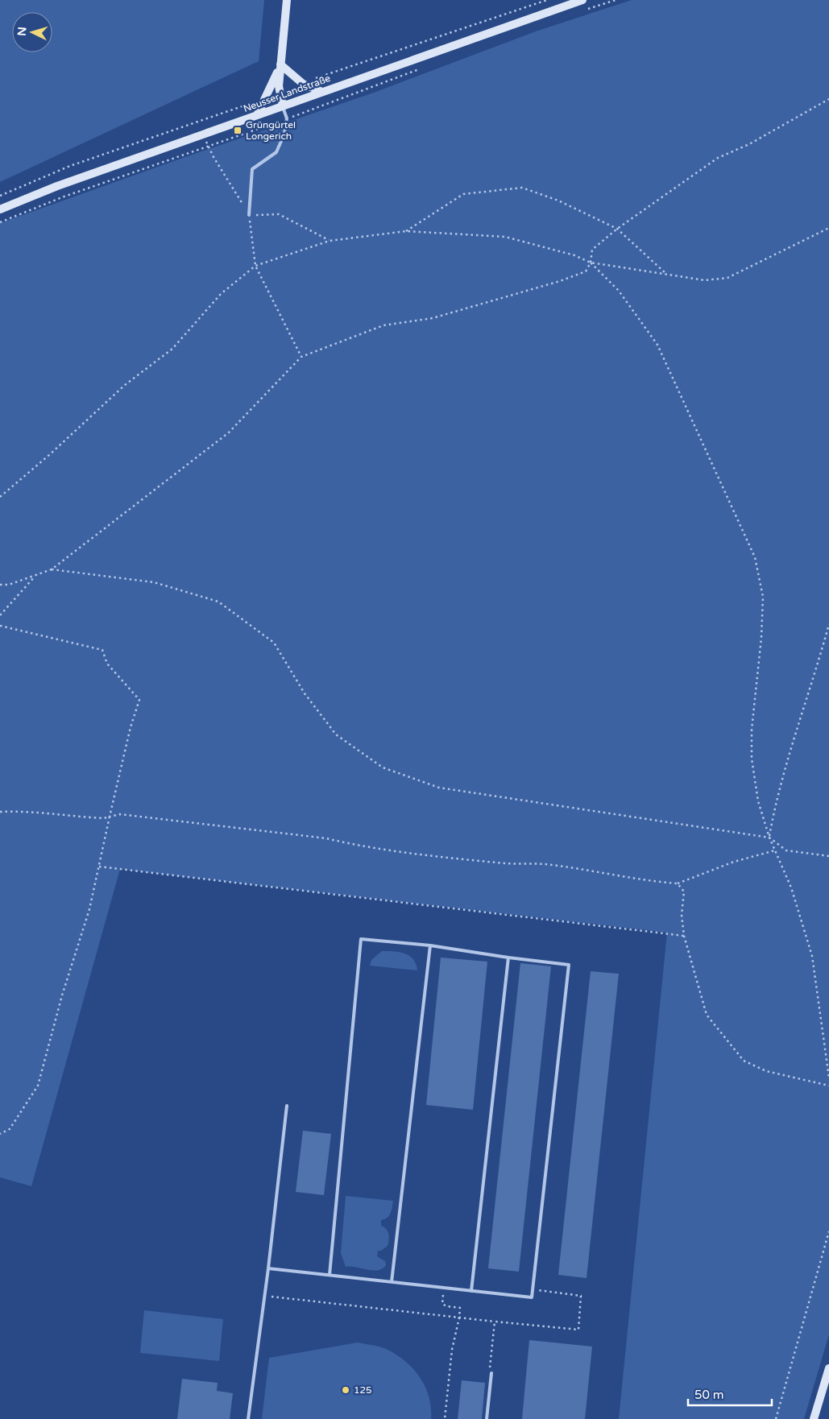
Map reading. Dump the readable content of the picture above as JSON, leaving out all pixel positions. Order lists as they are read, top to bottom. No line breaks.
{"streets":{"main road":["Neusser Landstraße"]},"places":{"transit":["Grüngürtel Longerich"],"other":["125"]},"scale_bar":"50 m","north":"left"}
